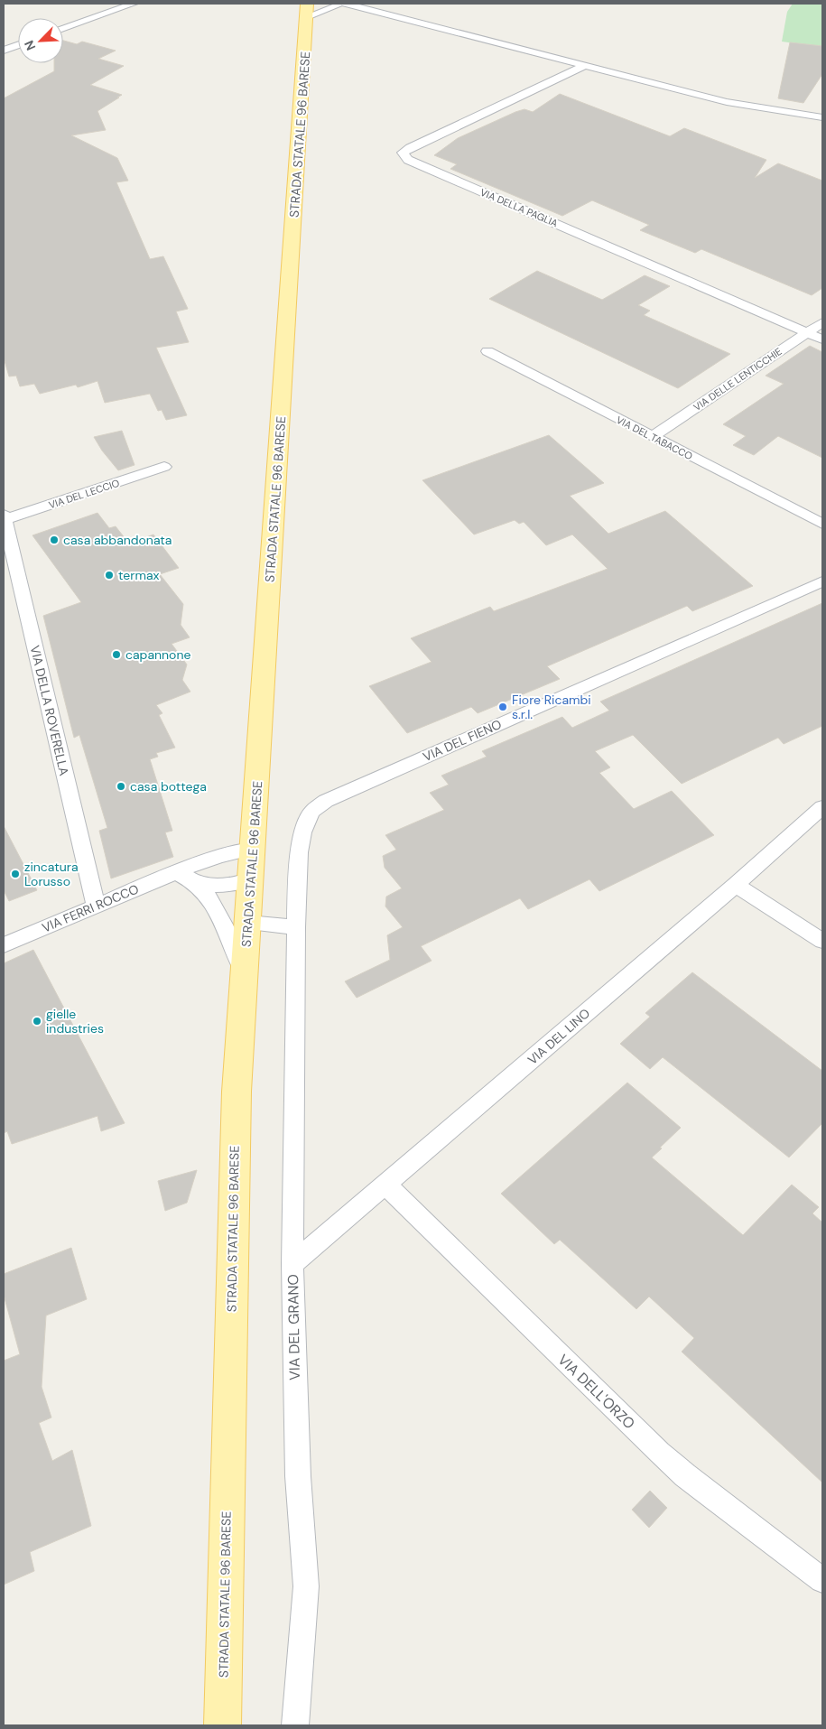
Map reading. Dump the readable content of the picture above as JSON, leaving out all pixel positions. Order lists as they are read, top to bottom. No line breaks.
{"streets":{"main road":["STRADA STATALE 96 BARESE"],"street":["VIA DELLA PAGLIA","VIA DELLE LENTICCHIE","VIA DEL TABACCO","VIA DEL LECCIO","VIA DELLA ROVERELLA","VIA DEL FIENO","VIA FERRI ROCCO","VIA DEL LINO","VIA DEL GRANO","VIA DELL'ORZO"]},"crossings":[["STRADA STATALE 96 BARESE","VIA FERRI ROCCO"],["VIA DELLA PAGLIA","VIA DELLE LENTICCHIE"],["VIA DELLE LENTICCHIE","VIA DEL TABACCO"],["VIA DEL LECCIO","VIA DELLA ROVERELLA"],["VIA DELLA ROVERELLA","VIA FERRI ROCCO"],["VIA DEL FIENO","VIA DEL GRANO"],["VIA DEL LINO","VIA DEL GRANO"],["VIA DEL LINO","VIA DELL'ORZO"]],"places":["casa abbandonata","termax","capannone","Fiore Ricambi s.r.l.","casa bottega","zincatura Lorusso","gielle industries"],"north":"bottom left"}
